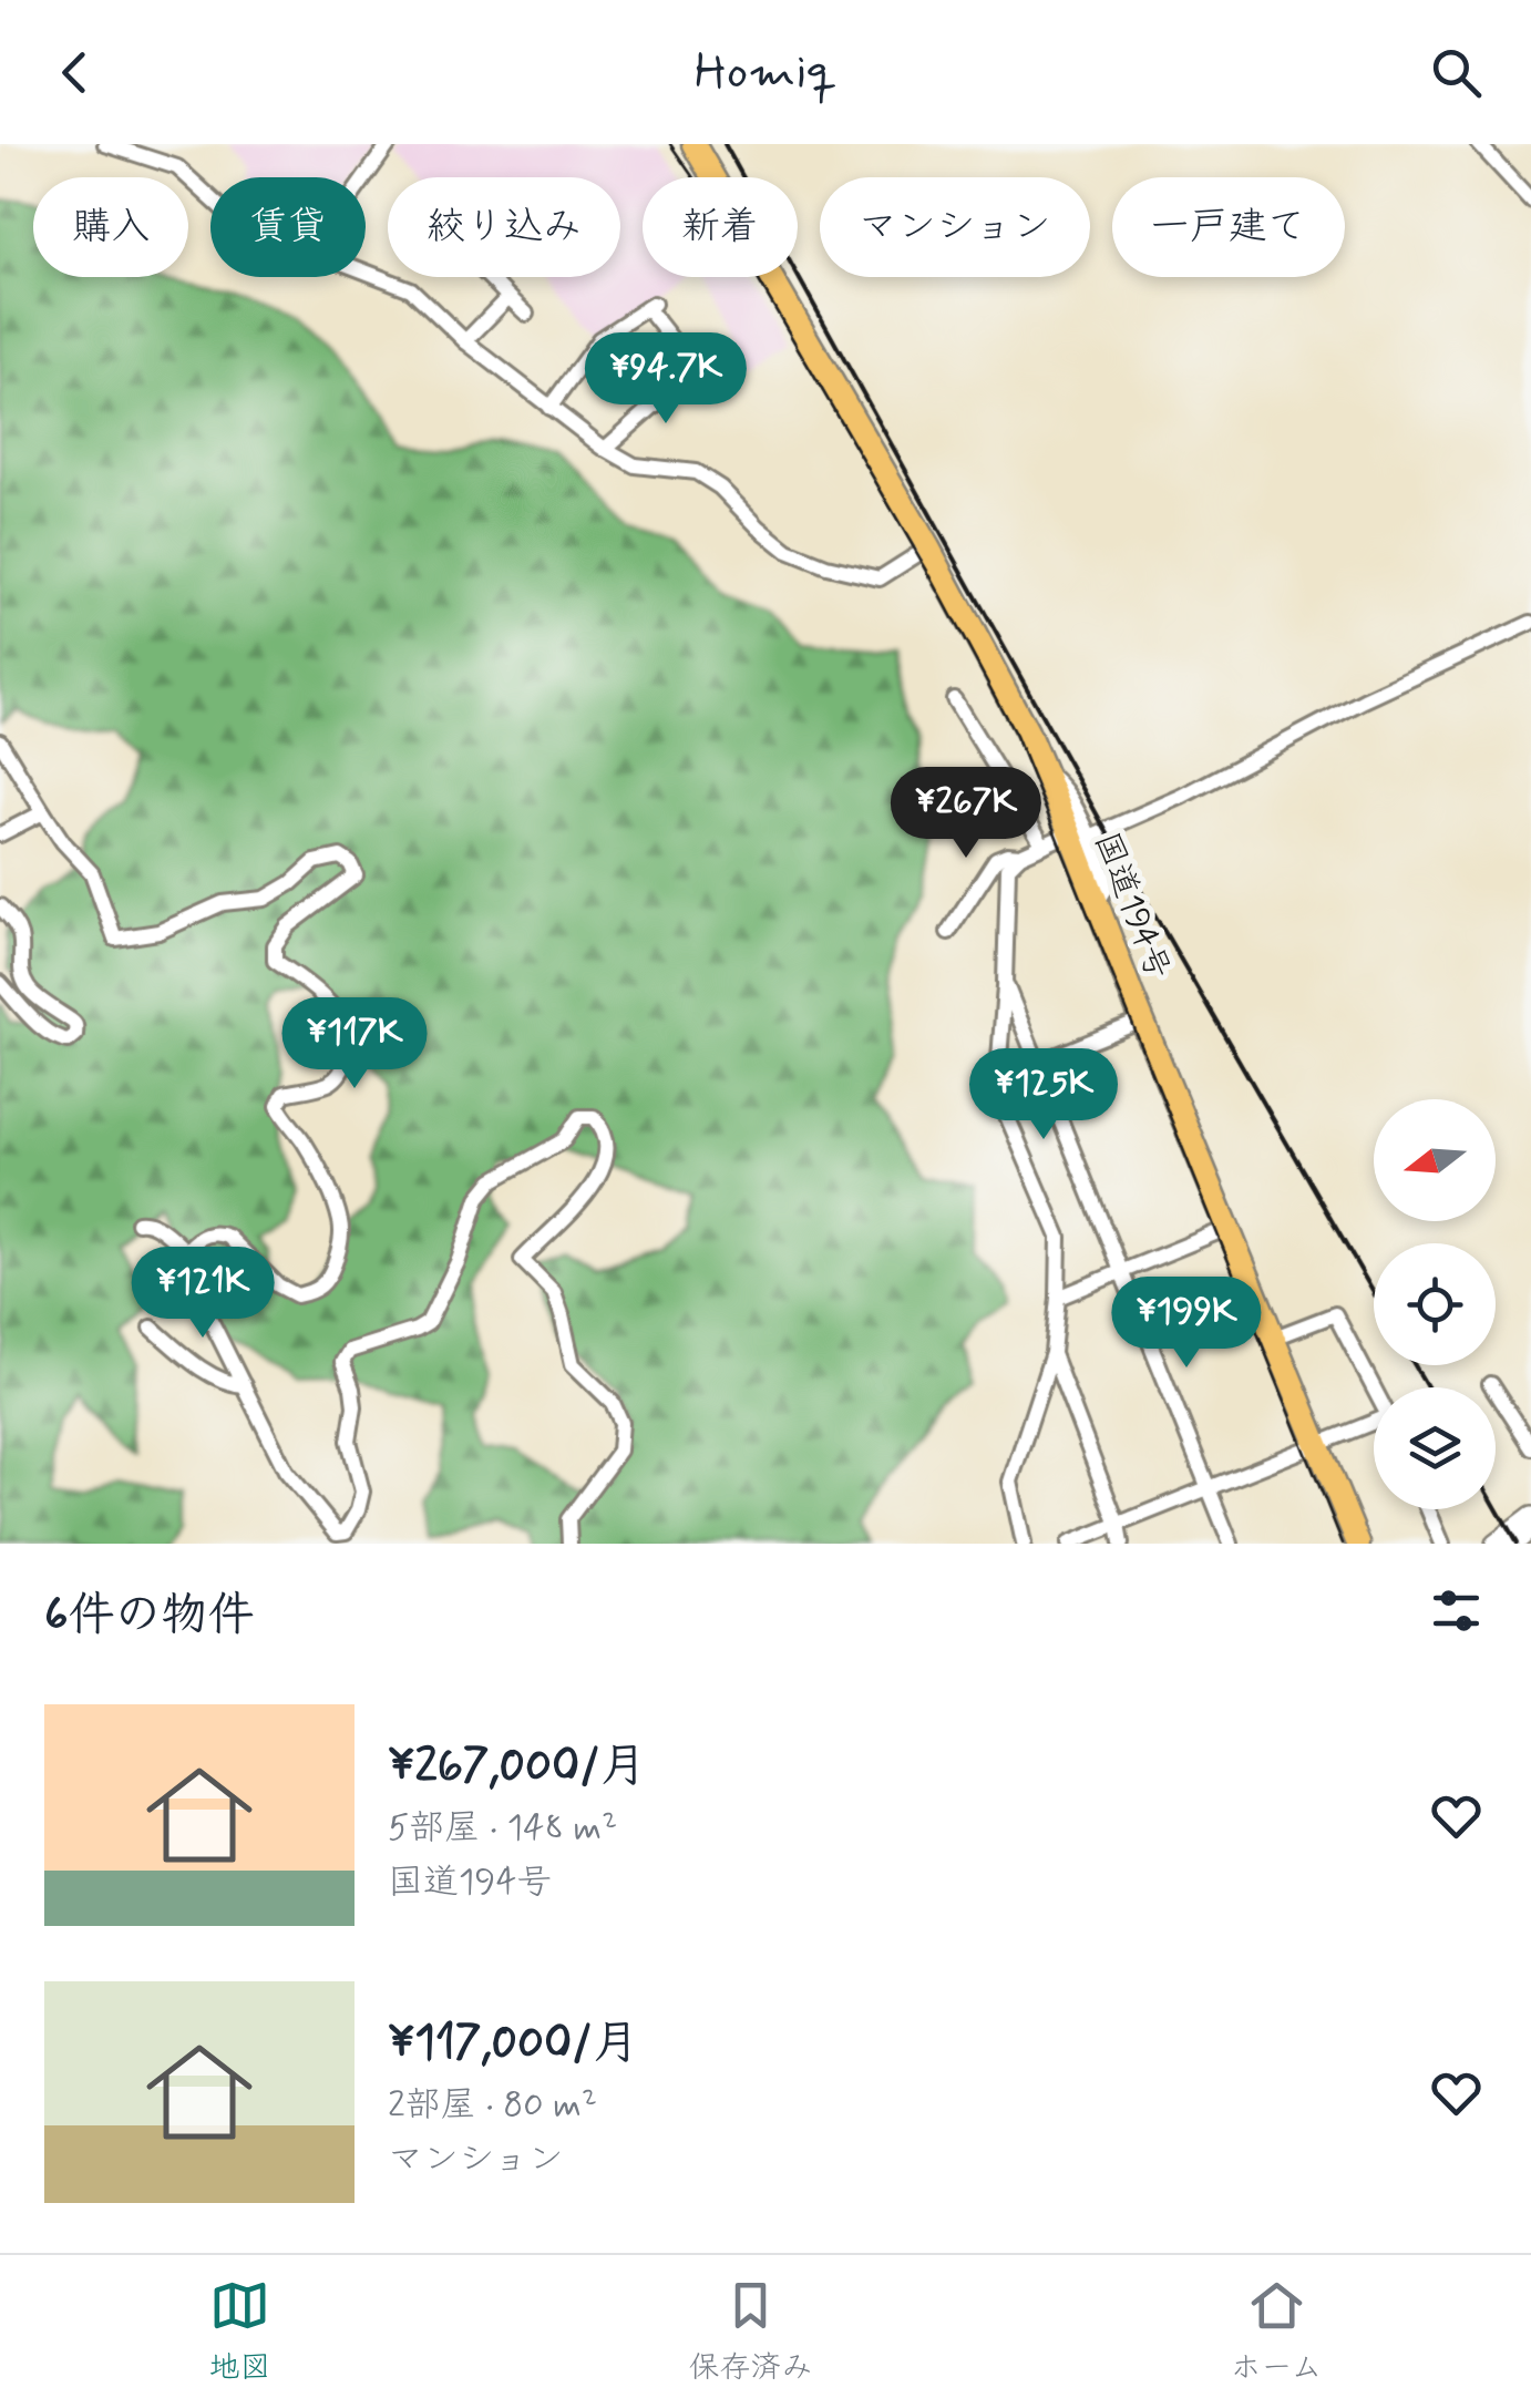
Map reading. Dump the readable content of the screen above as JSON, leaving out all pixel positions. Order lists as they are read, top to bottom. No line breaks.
{"streets":{"highway":["国道194号"]},"north":"left","page":{"header":"Homiq","chip":["購入","賃貸","絞り込み","新着","マンション","一戸建て"],"price":["¥94.7K","¥267K","¥117K","¥125K","¥121K","¥199K"],"heading":"6件の物件","list":[{"name":"¥267,000/月","note":"5部屋 · 148 m² · 国道194号"},{"name":"¥117,000/月","note":"2部屋 · 80 m² · マンション"}],"tabs":["地図","保存済み","ホーム"]}}
